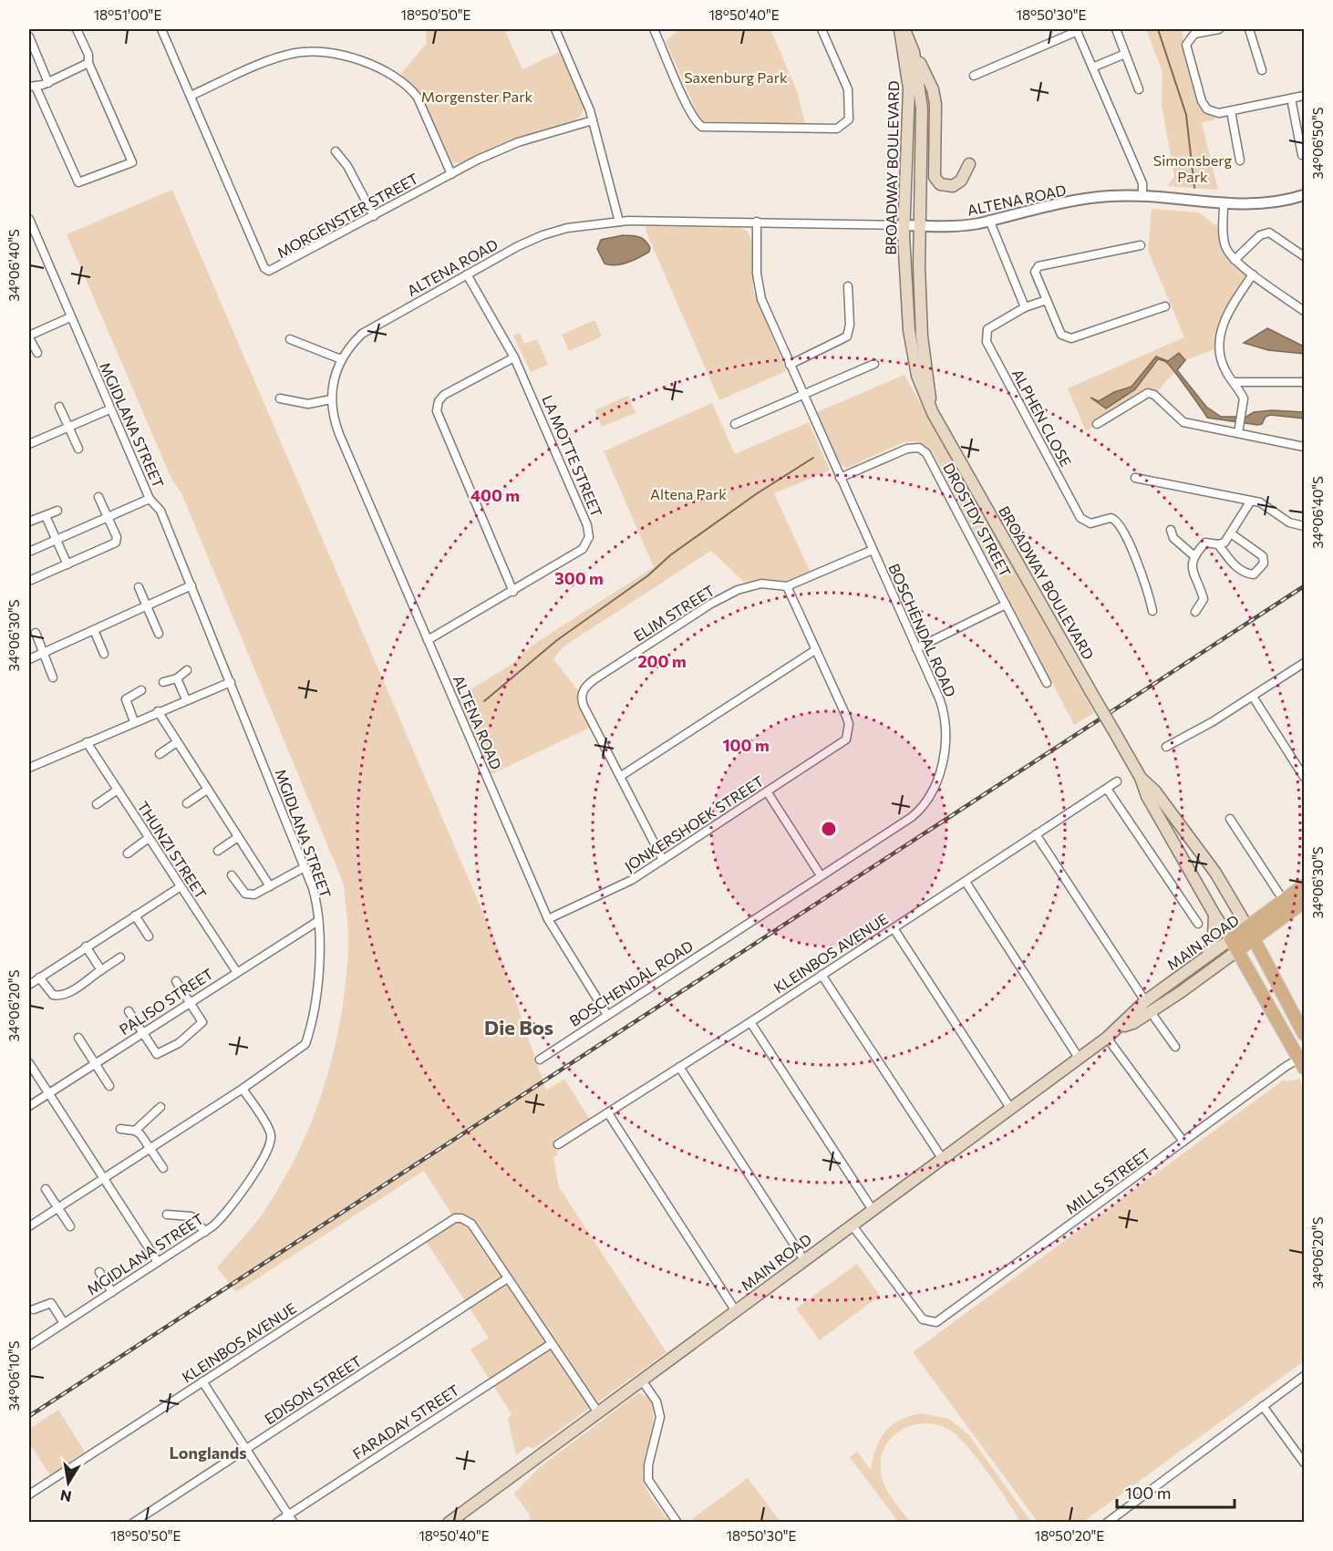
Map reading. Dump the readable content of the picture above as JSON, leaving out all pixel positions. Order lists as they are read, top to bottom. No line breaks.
{"streets":{"main road":["BROADWAY BOULEVARD","MAIN ROAD"],"street":["ALTENA ROAD","MORGENSTER STREET","ALPHEN CLOSE","MGIDLANA STREET","LA MOTTE STREET","DROSTDY STREET","ELIM STREET","BOSCHENDAL ROAD","JONKERSHOEK STREET","THUNZI STREET","KLEINBOS AVENUE","PALISO STREET","MILLS STREET","EDISON STREET","FARADAY STREET"]},"crossings":[["BROADWAY BOULEVARD","ALTENA ROAD"],["BROADWAY BOULEVARD","MAIN ROAD"],["BROADWAY BOULEVARD","MILLS STREET"],["ALTENA ROAD","LA MOTTE STREET"],["ALTENA ROAD","BOSCHENDAL ROAD"],["ALTENA ROAD","JONKERSHOEK STREET"],["MGIDLANA STREET","PALISO STREET"],["DROSTDY STREET","BOSCHENDAL ROAD"],["ELIM STREET","BOSCHENDAL ROAD"],["ELIM STREET","JONKERSHOEK STREET"],["THUNZI STREET","PALISO STREET"],["MAIN ROAD","MILLS STREET"],["KLEINBOS AVENUE","EDISON STREET"]],"districts":["Die Bos","Longlands"],"parks":["Saxenburg Park","Morgenster Park","Simonsberg Park","Altena Park"],"scale_bar":"100 m","north":"bottom","coordinates":["18°51'00\"E","18°50'50\"E","18°50'40\"E","18°50'30\"E","34°06'50\"S","34°06'40\"S","34°06'30\"S","34°06'20\"S","34°06'10\"S","18°50'20\"E"],"rings":["400 m","300 m","200 m","100 m"]}
